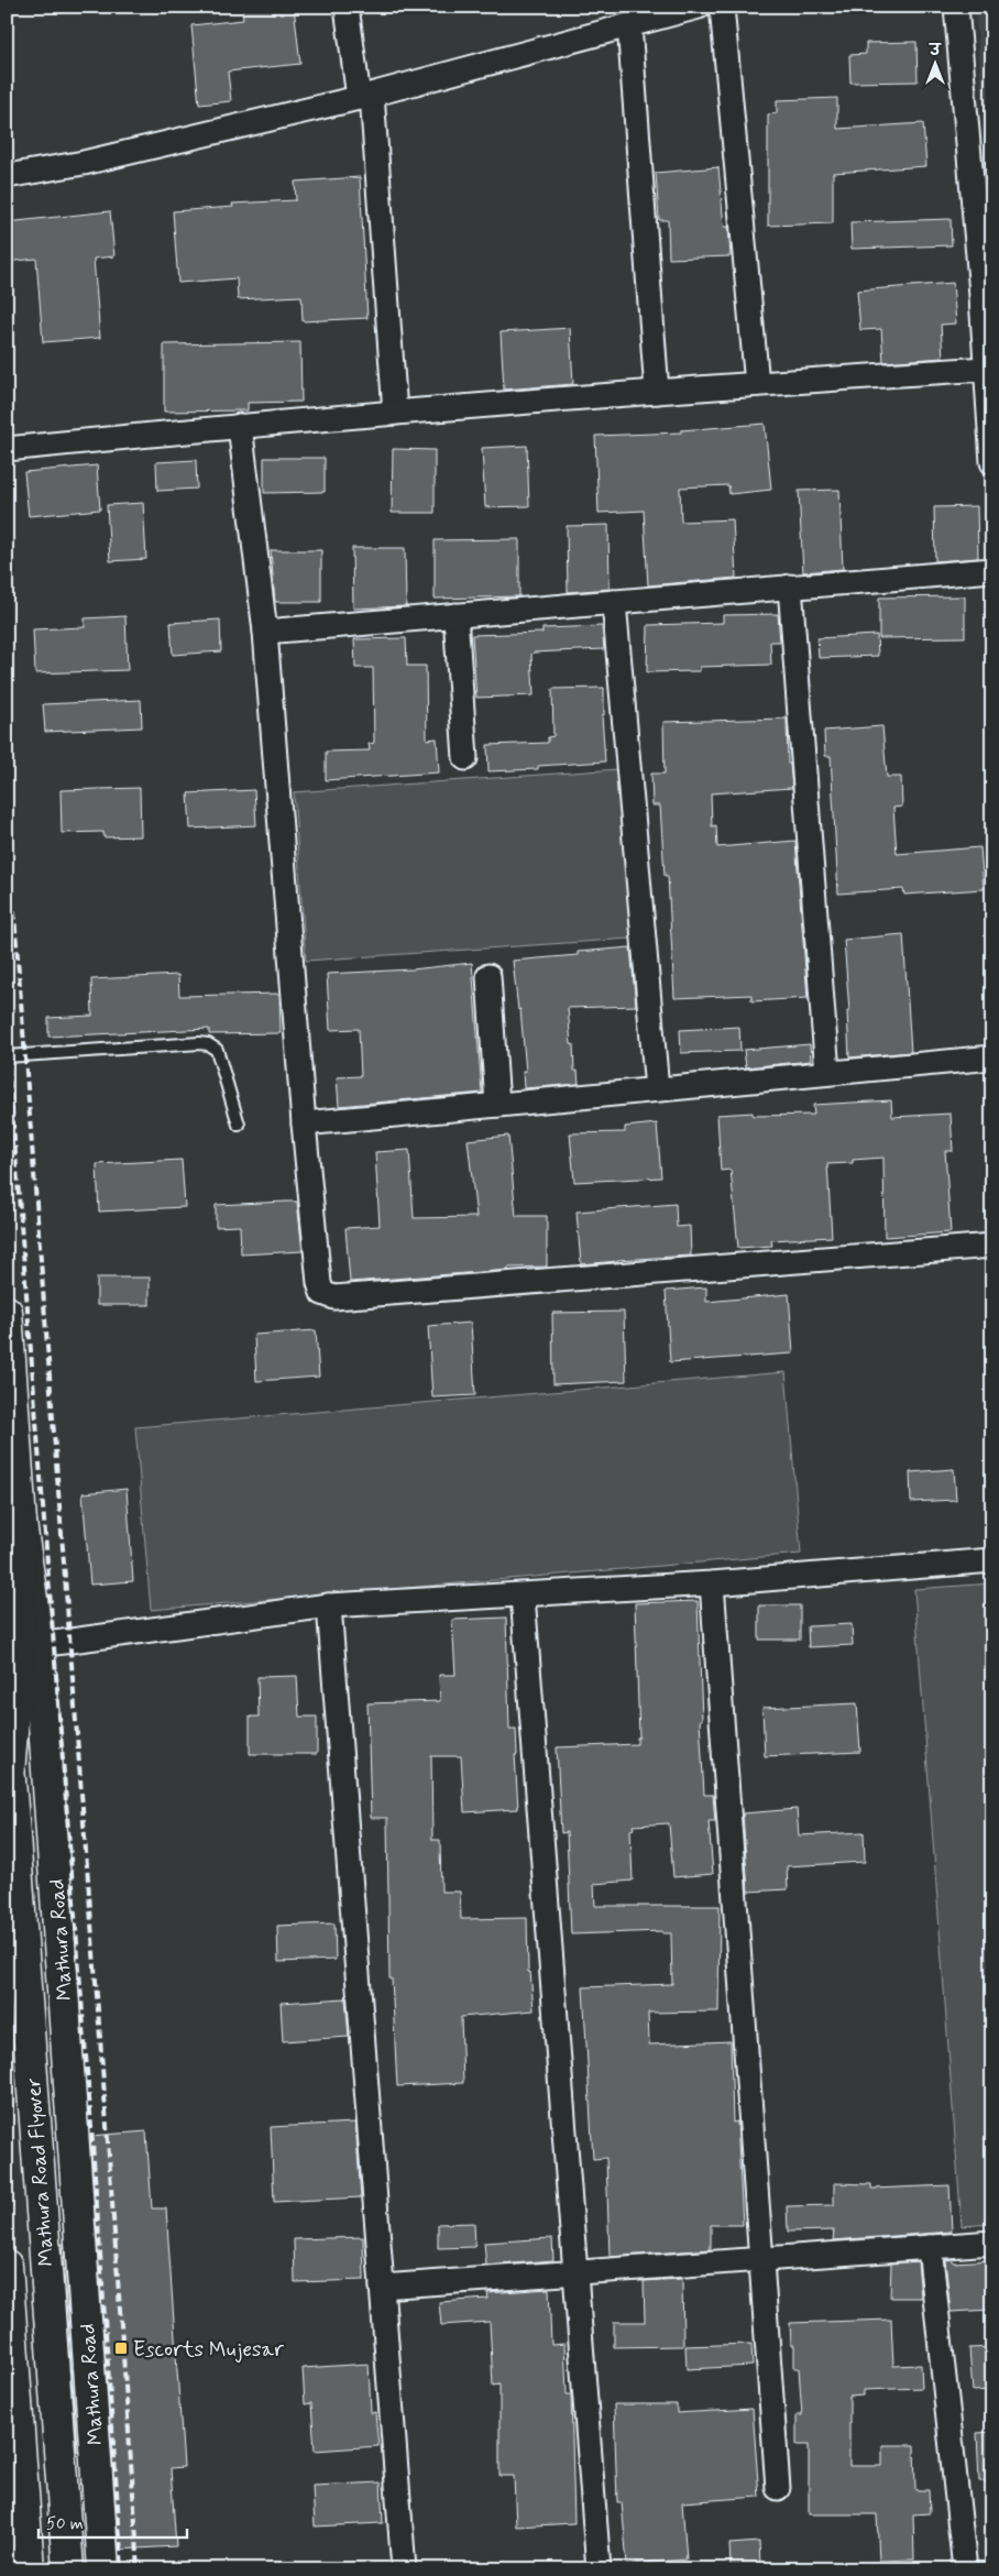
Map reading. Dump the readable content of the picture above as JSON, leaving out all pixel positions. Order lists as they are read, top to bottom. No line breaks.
{"streets":{"main road":["Mathura Road","Mathura Road Flyover"]},"places":{"transit":["Escorts Mujesar"]},"scale_bar":"50 m","north":"top"}
